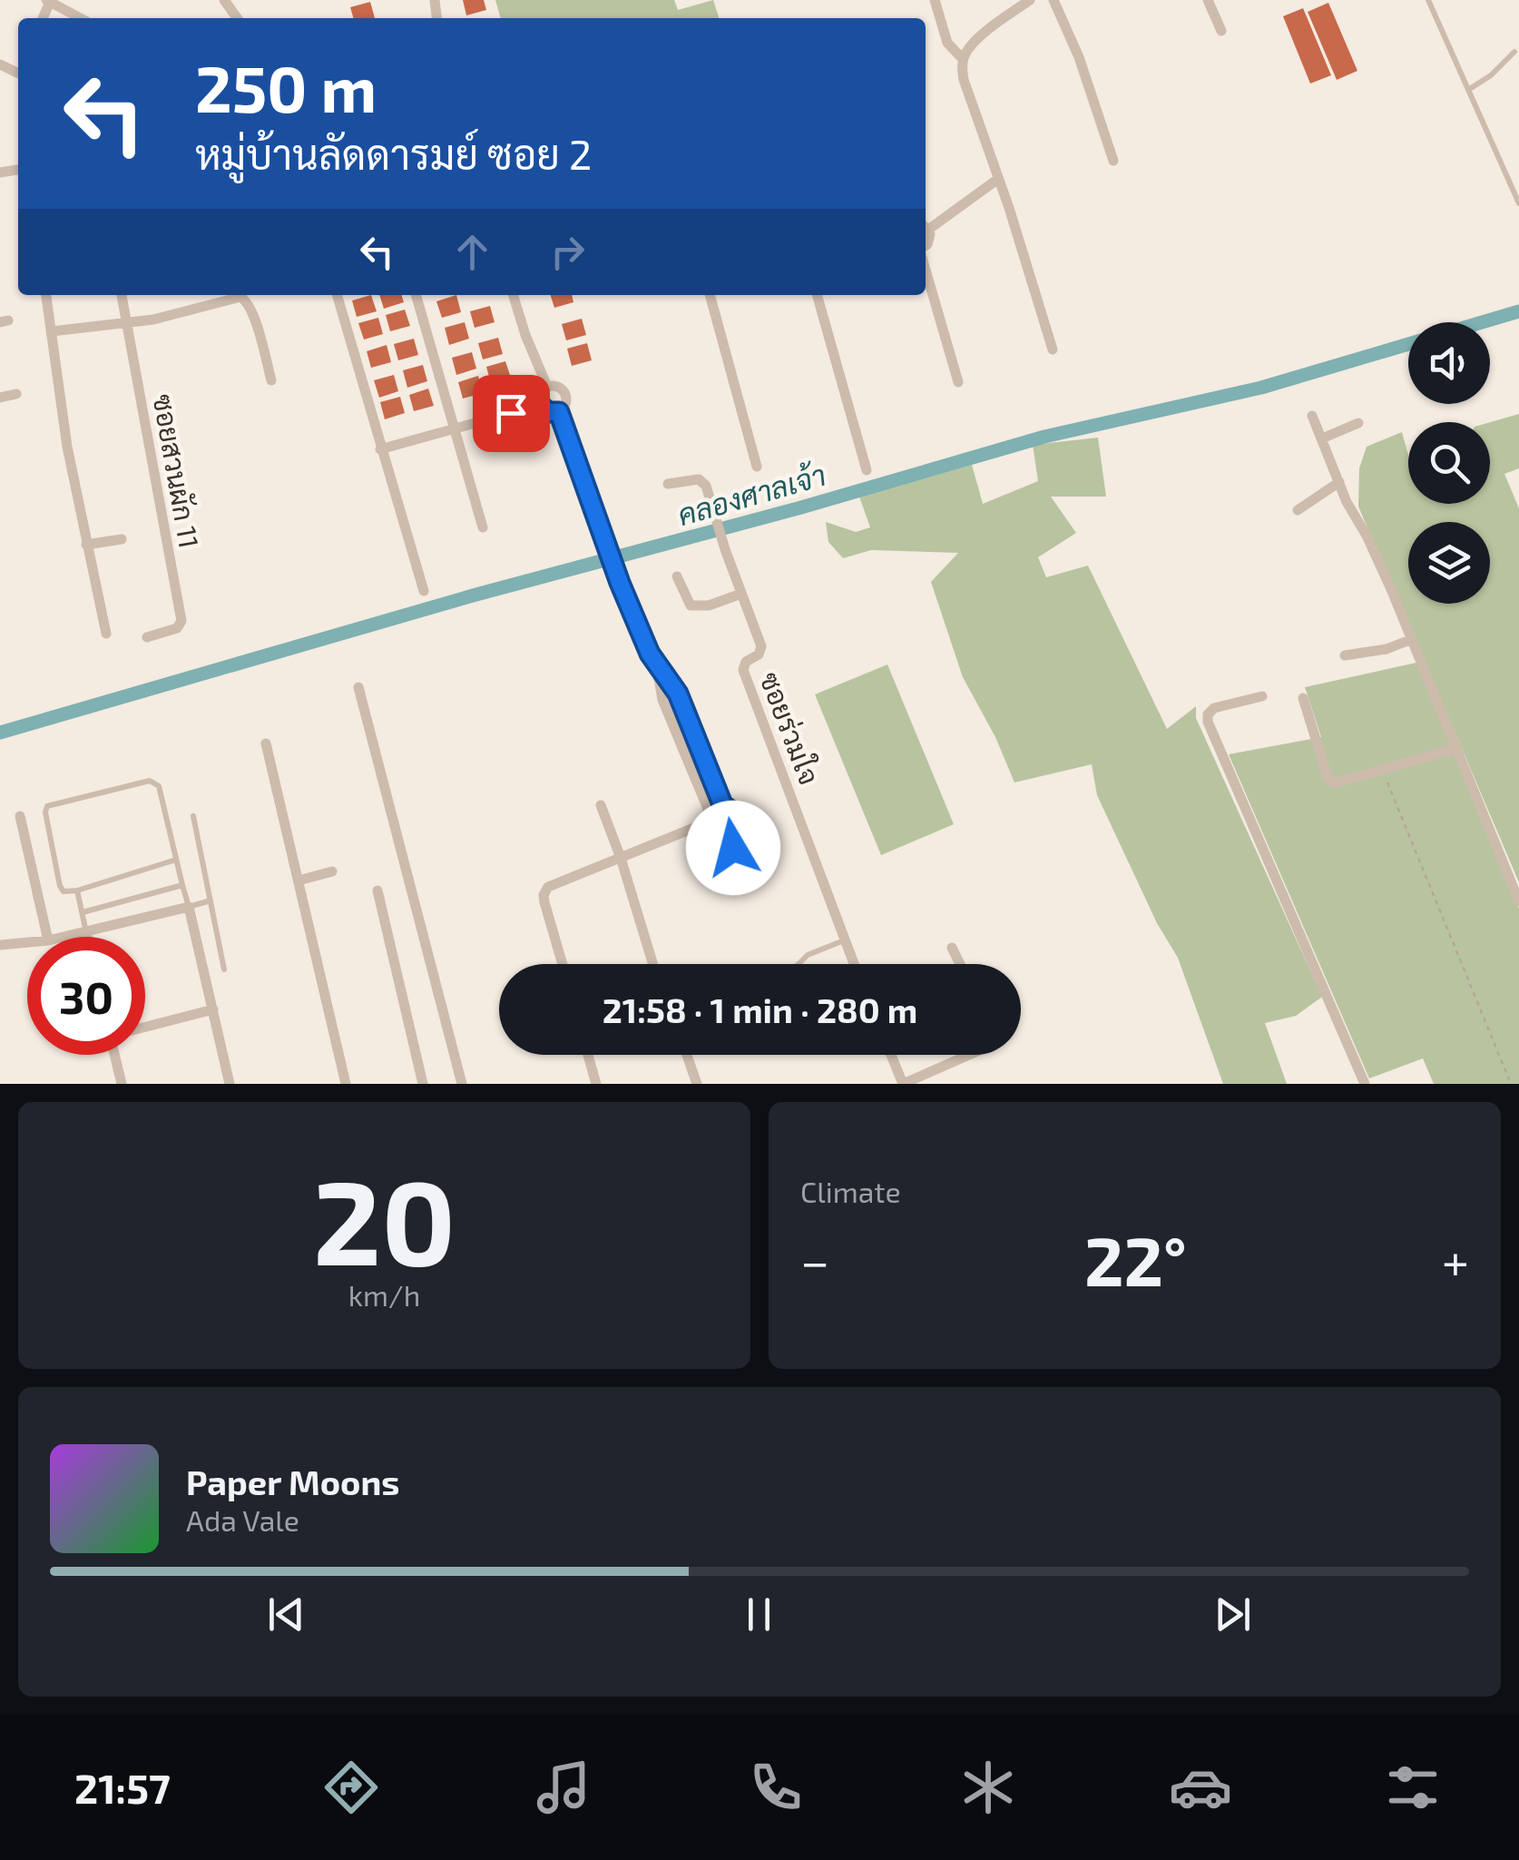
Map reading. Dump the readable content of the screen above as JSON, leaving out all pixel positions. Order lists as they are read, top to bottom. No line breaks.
{"streets":{"street":["ซอยสวนผัก 11","ซอยร่วมใจ"]},"water":["คลองศาลเจ้า"],"page":{"turn":["250 m","หมู่บ้านลัดดารมย์ ซอย 2"],"limit":"30","trip":"21:58 · 1 min · 280 m","tile":[["20","km/h"],"Climate"],"heat":["−","22°","+"],"song":["Paper Moons","Ada Vale"],"tabs":"21:57"}}
